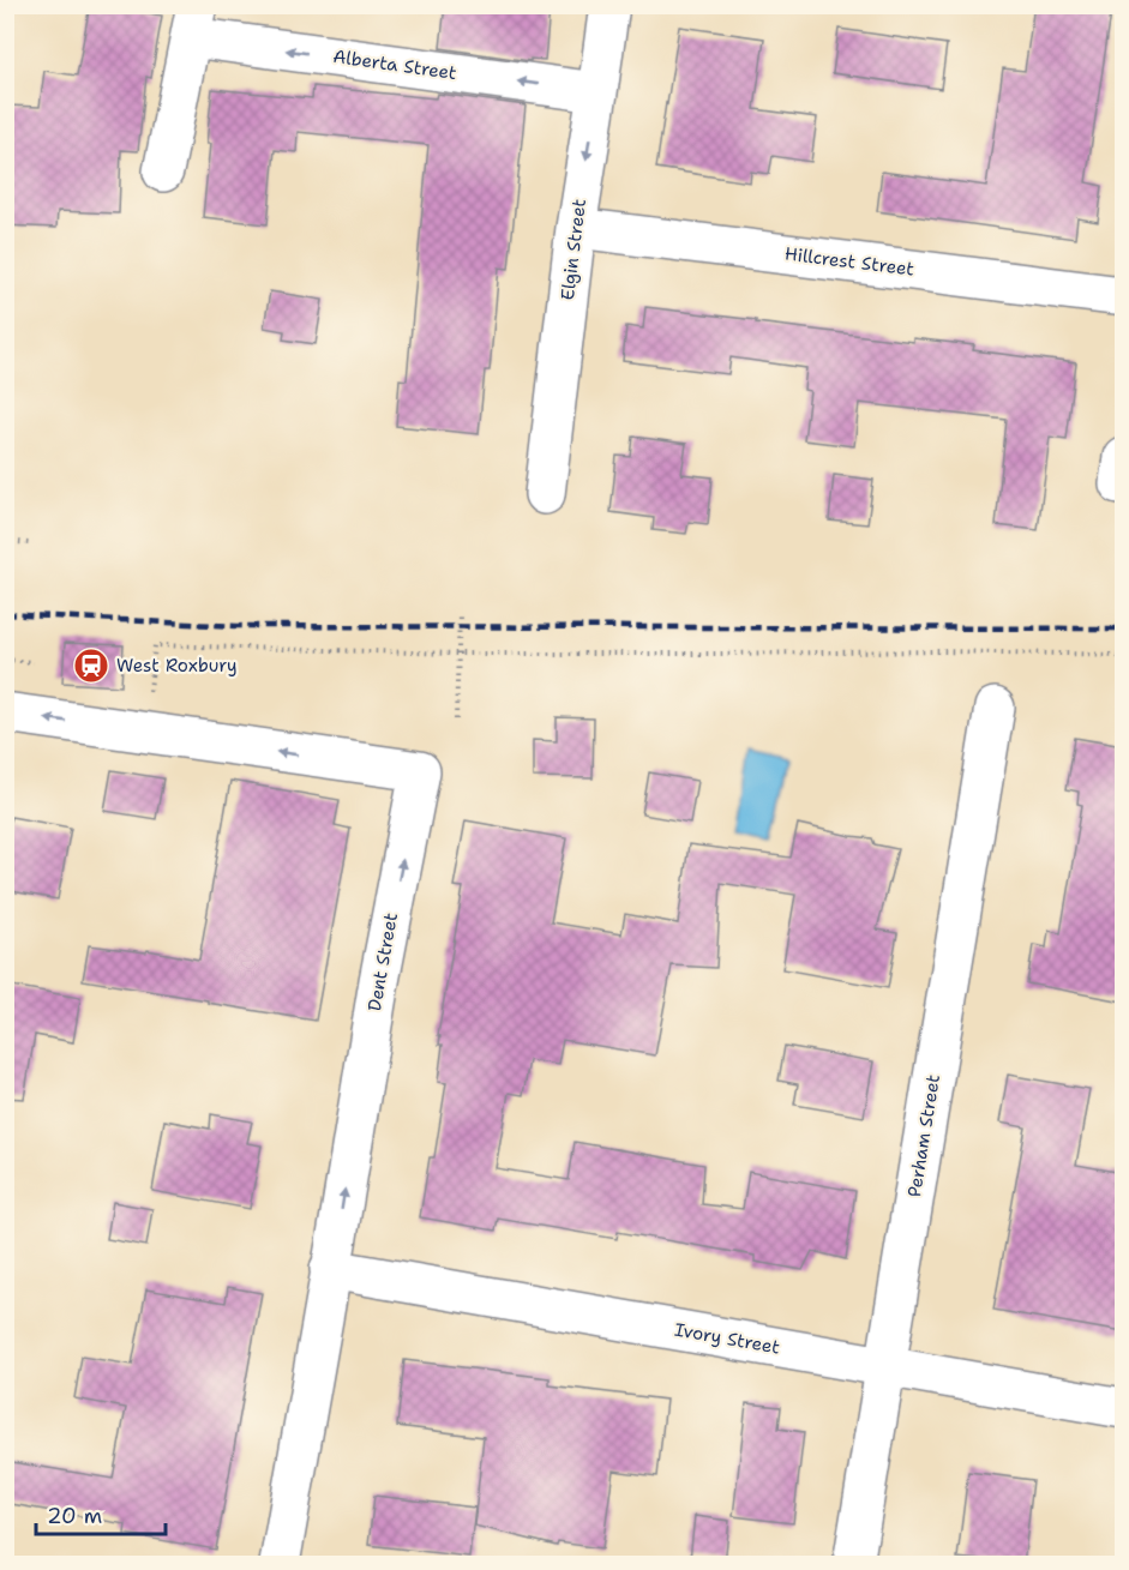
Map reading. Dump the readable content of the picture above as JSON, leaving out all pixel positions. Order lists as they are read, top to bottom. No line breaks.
{"streets":{"street":["Alberta Street","Elgin Street","Hillcrest Street","Dent Street","Perham Street","Ivory Street"]},"crossings":[["Alberta Street","Elgin Street"],["Elgin Street","Hillcrest Street"],["Dent Street","Ivory Street"],["Perham Street","Ivory Street"]],"one_way":["Alberta Street"],"places":{"station":["West Roxbury"]},"scale_bar":"20 m"}
